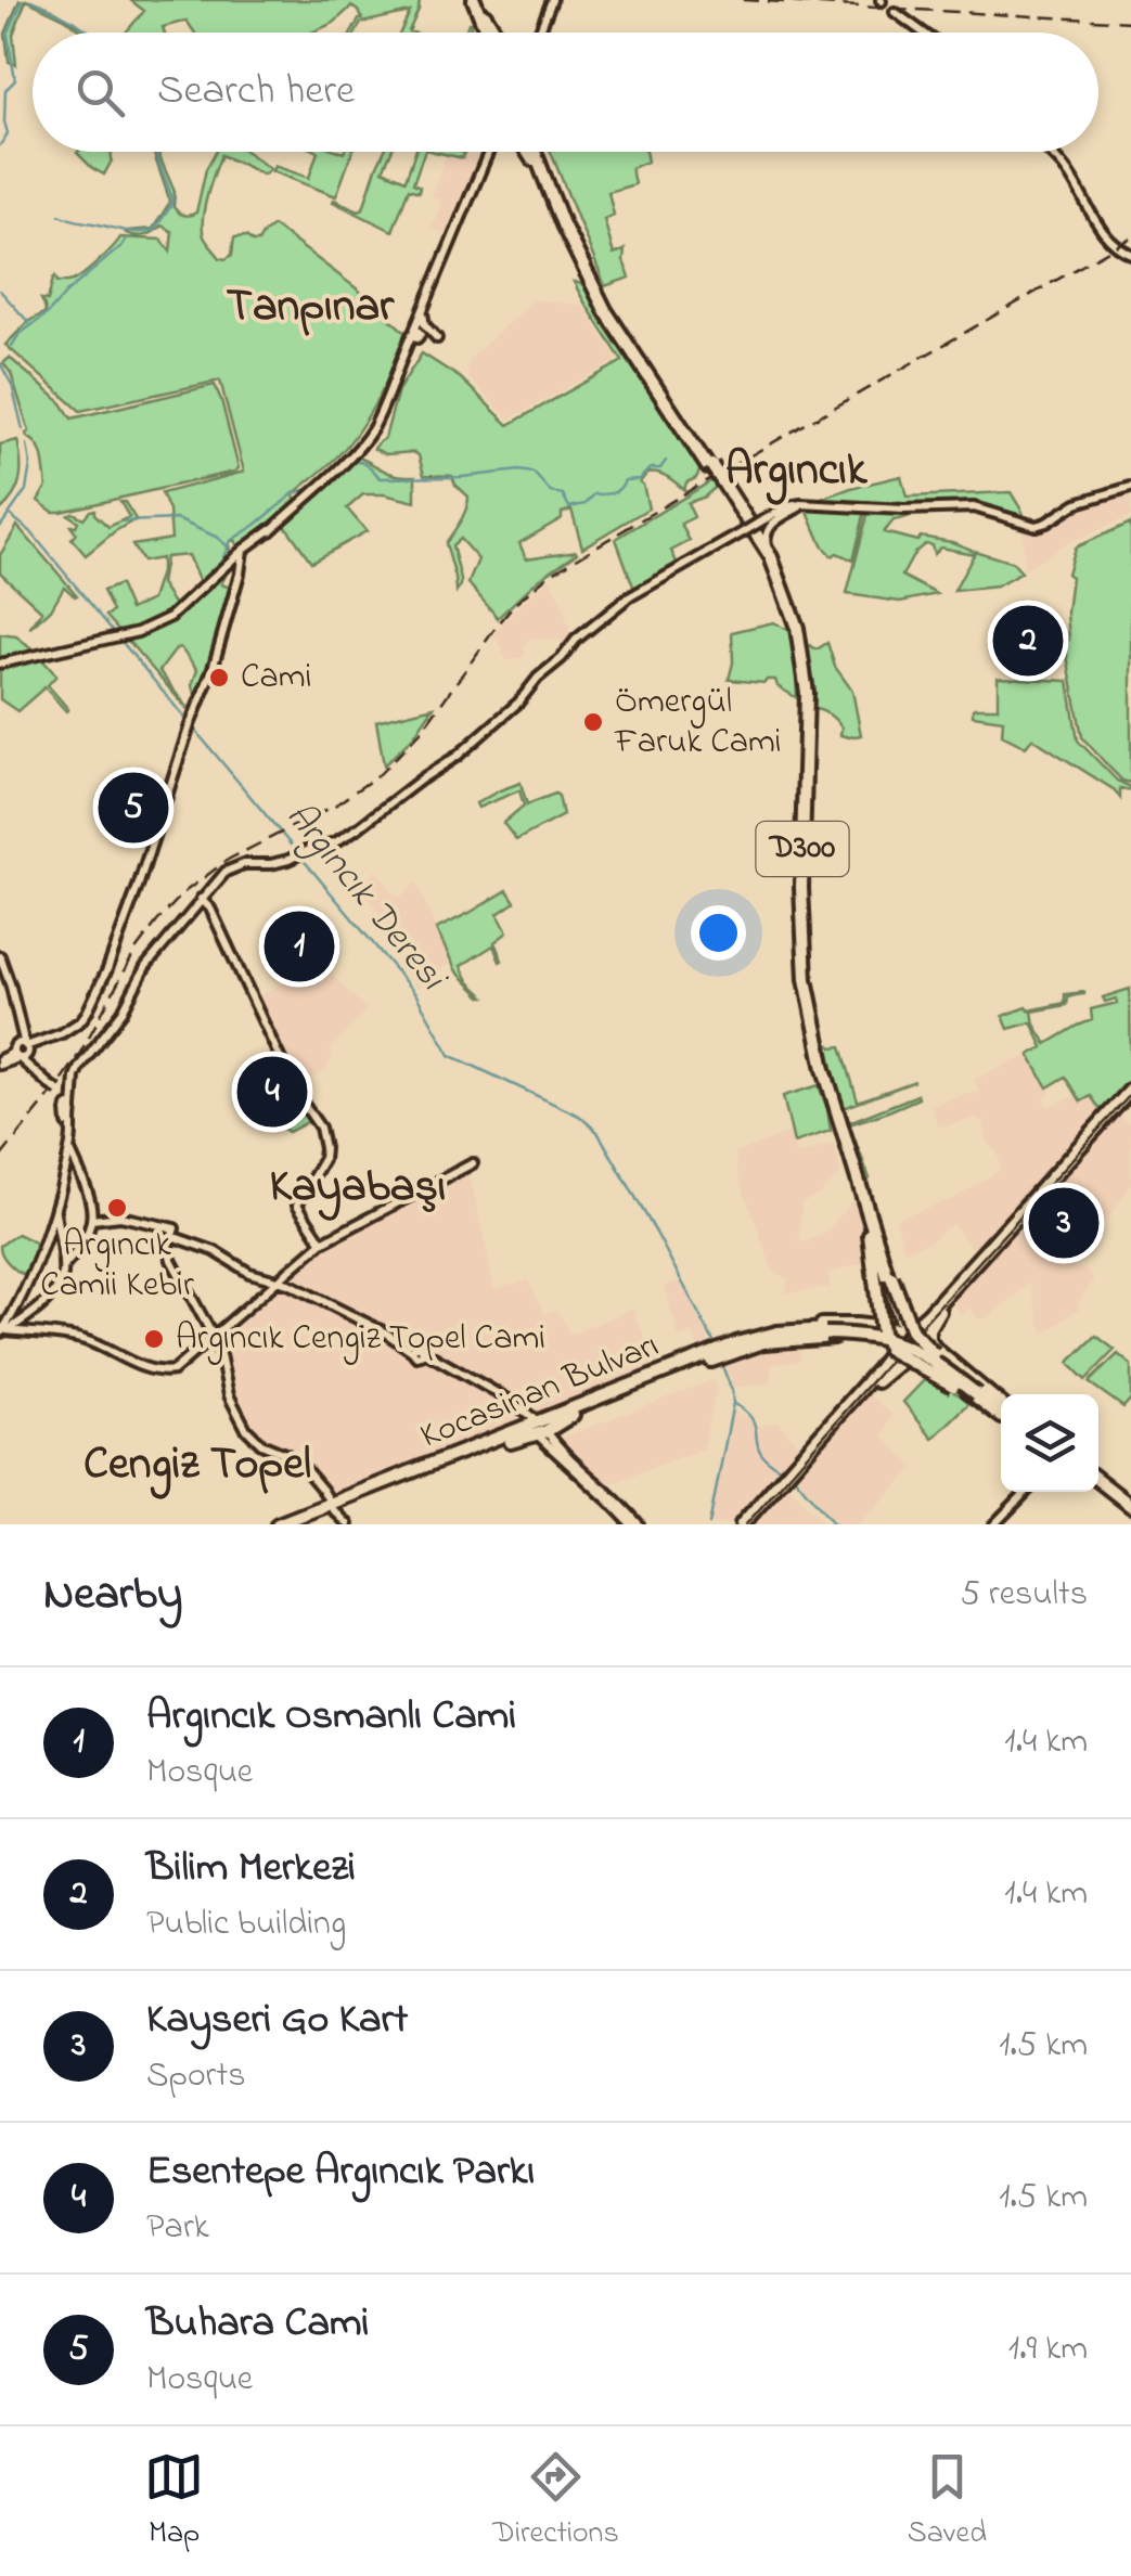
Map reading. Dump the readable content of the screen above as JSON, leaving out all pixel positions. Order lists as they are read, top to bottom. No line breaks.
{"streets":{"highway":["D300","Kocasinan Bulvarı"]},"districts":["Tanpınar","Argıncık","Kayabaşı","Cengiz Topel"],"water":["Argıncık Deresi"],"places":["Cami","Ömergül Faruk Cami","Argıncık Camii Kebir","Argıncık Cengiz Topel Cami"],"page":{"search":"Search here","pins":["2","5","1","4","3"],"heading":["Nearby","5 results"],"list":[{"mark":"1","name":"Argıncık Osmanlı Cami","note":"Mosque","value":"1.4 km"},{"mark":"2","name":"Bilim Merkezi","note":"Public building","value":"1.4 km"},{"mark":"3","name":"Kayseri Go Kart","note":"Sports","value":"1.5 km"},{"mark":"4","name":"Esentepe Argıncık Parkı","note":"Park","value":"1.5 km"},{"mark":"5","name":"Buhara Cami","note":"Mosque","value":"1.9 km"}],"nav":["Map","Directions","Saved"]}}
